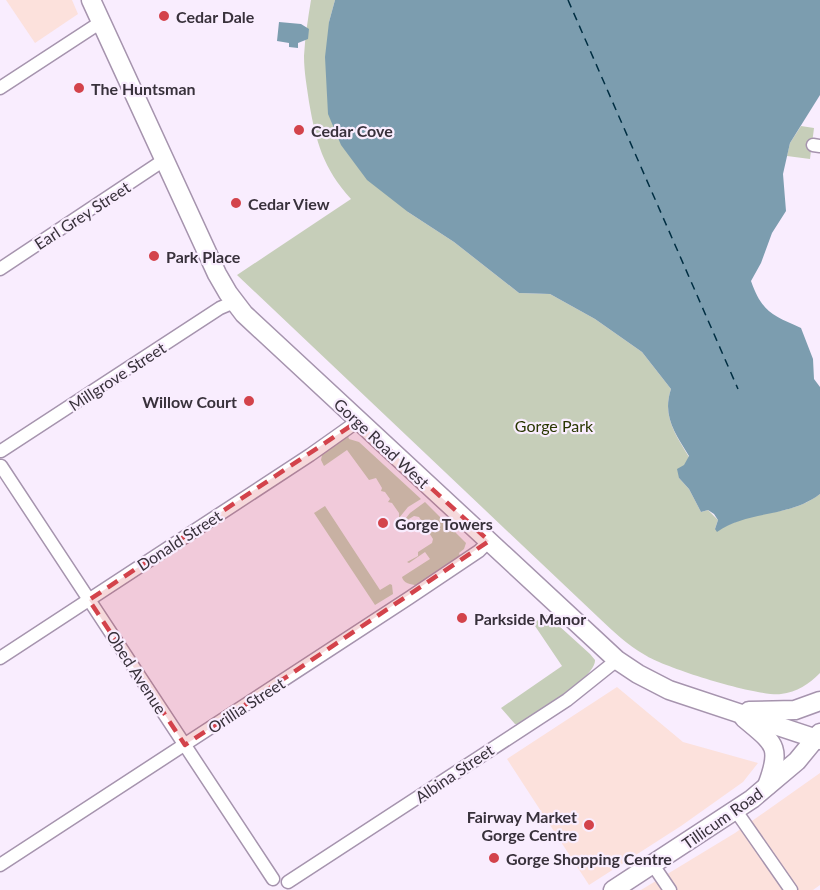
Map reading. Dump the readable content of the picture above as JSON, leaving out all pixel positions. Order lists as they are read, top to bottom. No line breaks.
{"streets":{"main road":["Gorge Road West","Tillicum Road"],"street":["Earl Grey Street","Millgrove Street","Donald Street","Obed Avenue","Orillia Street","Albina Street"]},"crossings":[["Earl Grey Street","Gorge Road West"],["Millgrove Street","Gorge Road West"],["Gorge Road West","Donald Street"],["Gorge Road West","Orillia Street"],["Gorge Road West","Albina Street"],["Gorge Road West","Tillicum Road"],["Donald Street","Obed Avenue"],["Obed Avenue","Orillia Street"]],"parks":["Gorge Park"],"places":["Cedar Dale","The Huntsman","Cedar Cove","Cedar View","Park Place","Willow Court","Gorge Towers","Parkside Manor","Fairway Market Gorge Centre","Gorge Shopping Centre"]}
